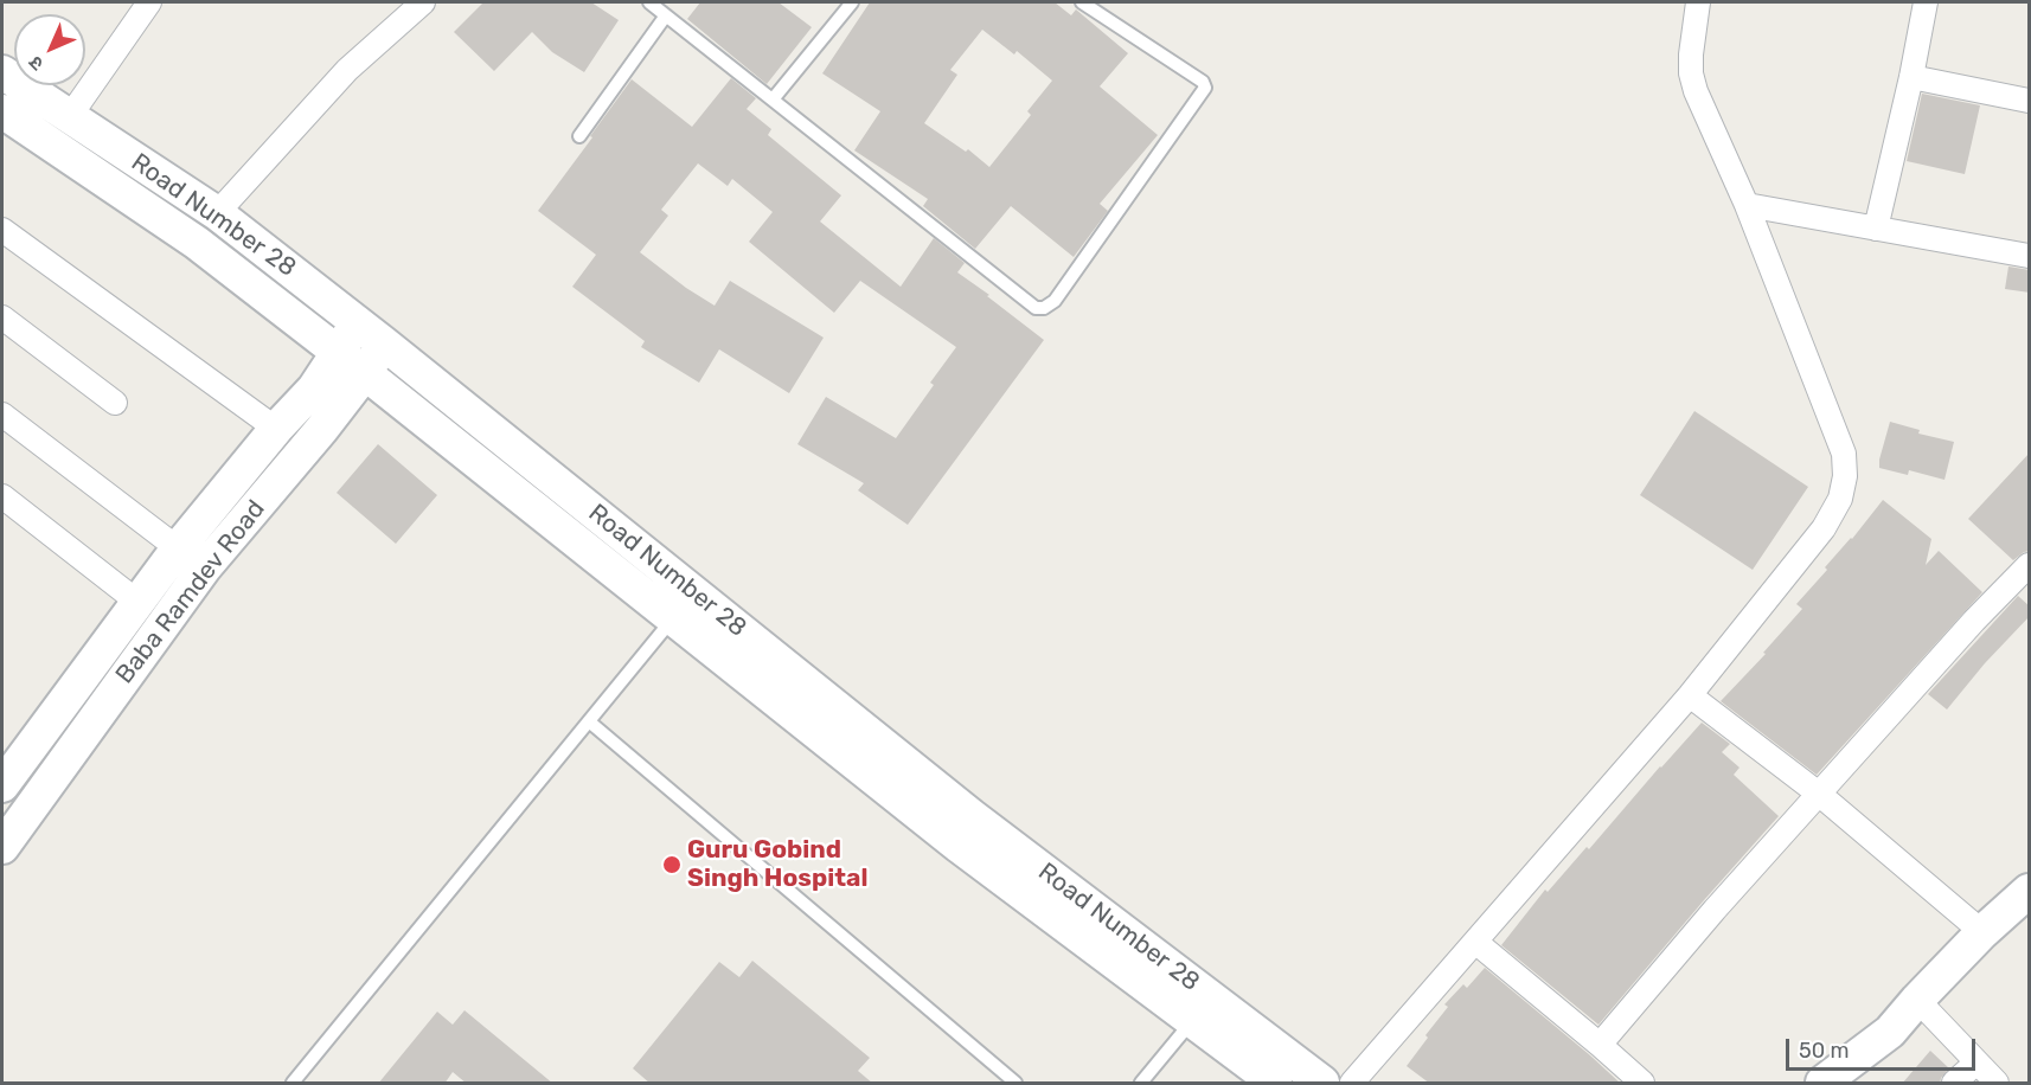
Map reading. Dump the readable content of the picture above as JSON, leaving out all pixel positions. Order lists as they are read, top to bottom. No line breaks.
{"streets":{"street":["Road Number 28","Baba Ramdev Road"]},"crossings":[["Road Number 28","Baba Ramdev Road"]],"places":["Guru Gobind Singh Hospital"],"scale_bar":"50 m","north":"bottom left"}
